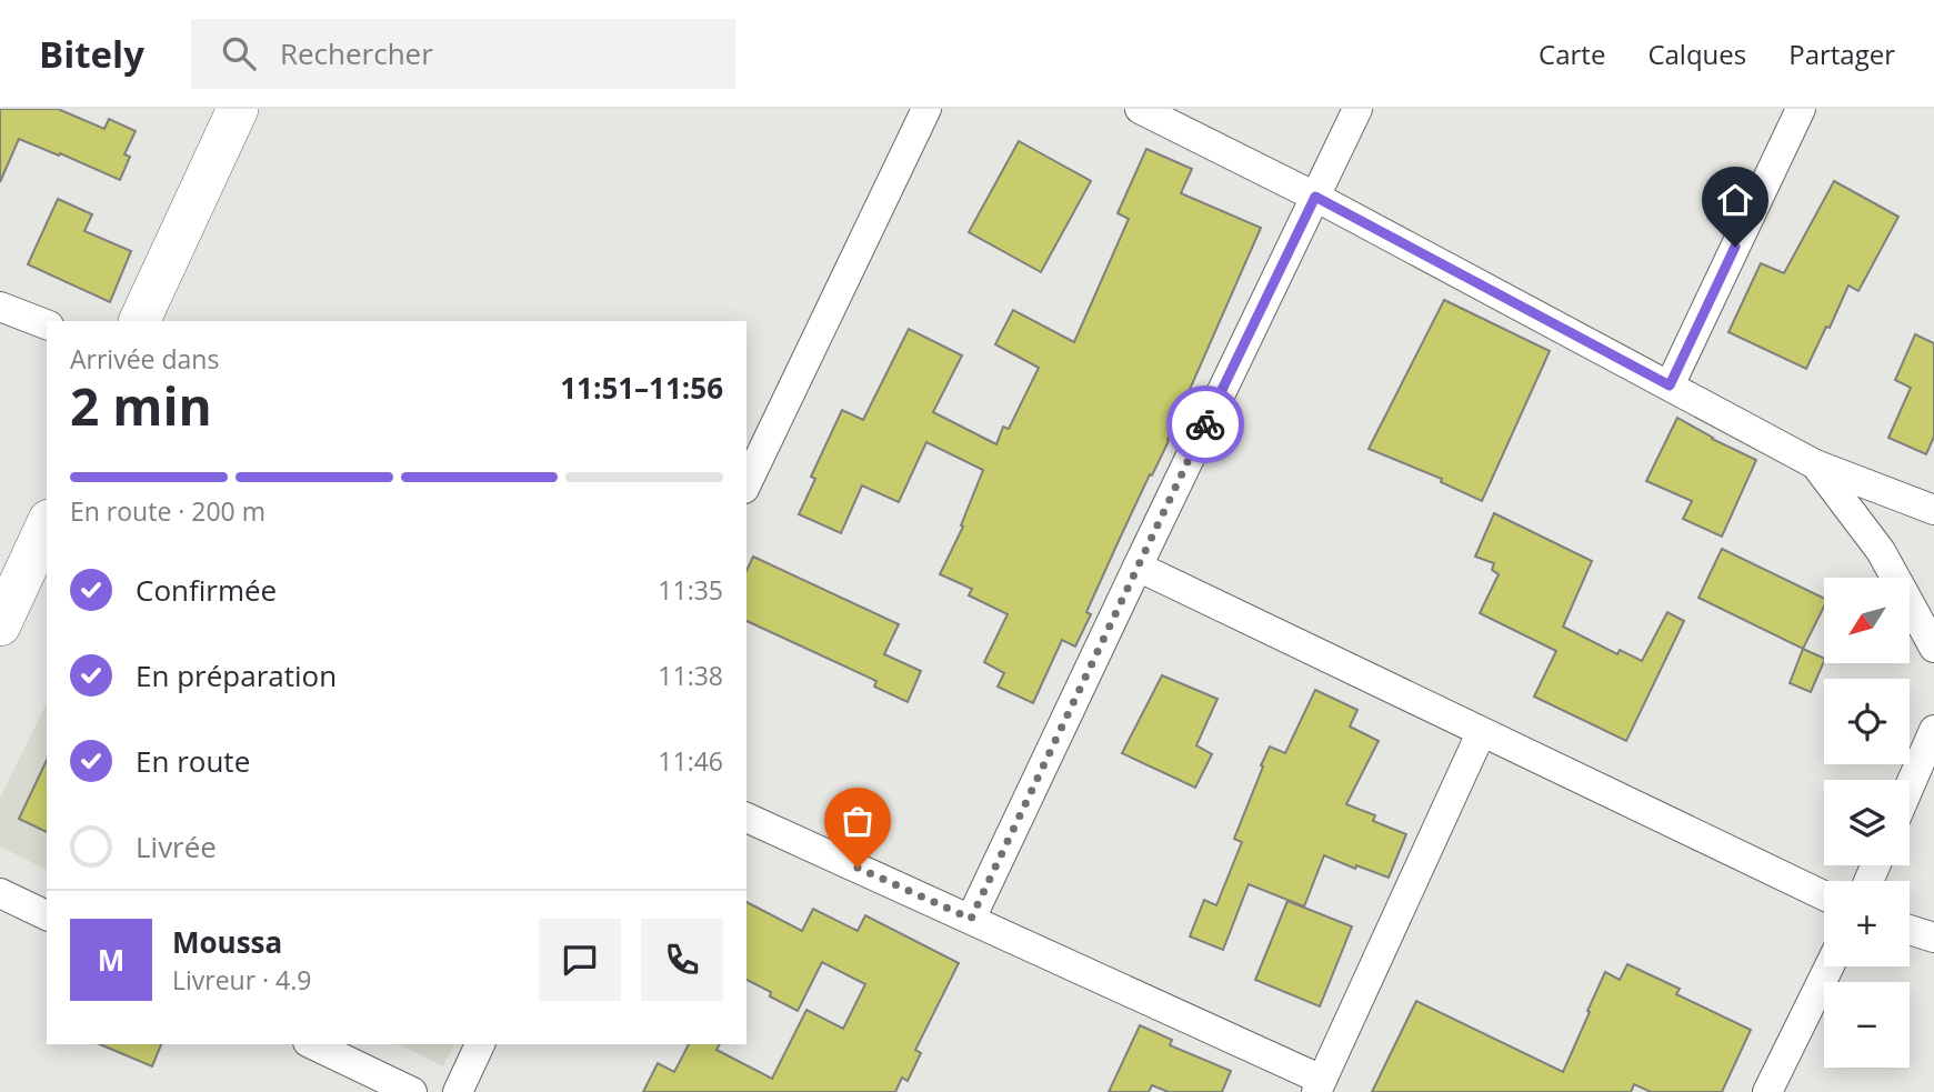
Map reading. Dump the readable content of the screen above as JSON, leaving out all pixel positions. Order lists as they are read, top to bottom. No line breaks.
{"north":"bottom left","page":{"header":"Bitely","search":"Rechercher","nav":["Carte","Calques","Partager"],"heading":["2 min","Arrivée dans","11:51–11:56"],"panel":["Moussa","Livreur · 4.9"],"bar":"En route · 200 m","list":[["Confirmée","11:35"],["En préparation","11:38"],["En route","11:46"],"Livrée"],"map_buttons":["+","−"],"round":"M"}}
